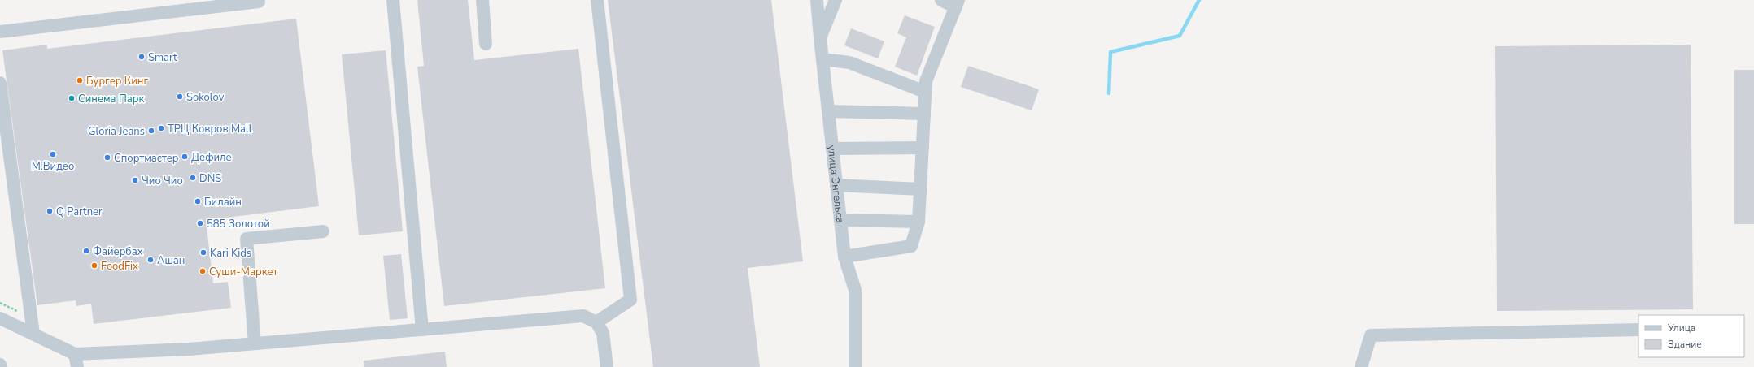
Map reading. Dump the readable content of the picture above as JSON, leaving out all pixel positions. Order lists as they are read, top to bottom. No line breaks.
{"streets":{"street":["улица Энгельса"]},"places":["Smart","Бургер Кинг","Sokolov","Синема Парк","ТРЦ Ковров Mall","Gloria Jeans","М.Видео","Дефиле","Спортмастер","DNS","Чио Чио","Билайн","Q Partner","585 Золотой","Файербах","Kari Kids","Ашан","FoodFix","Суши-Маркет"],"legend":["Улица","Здание"]}
